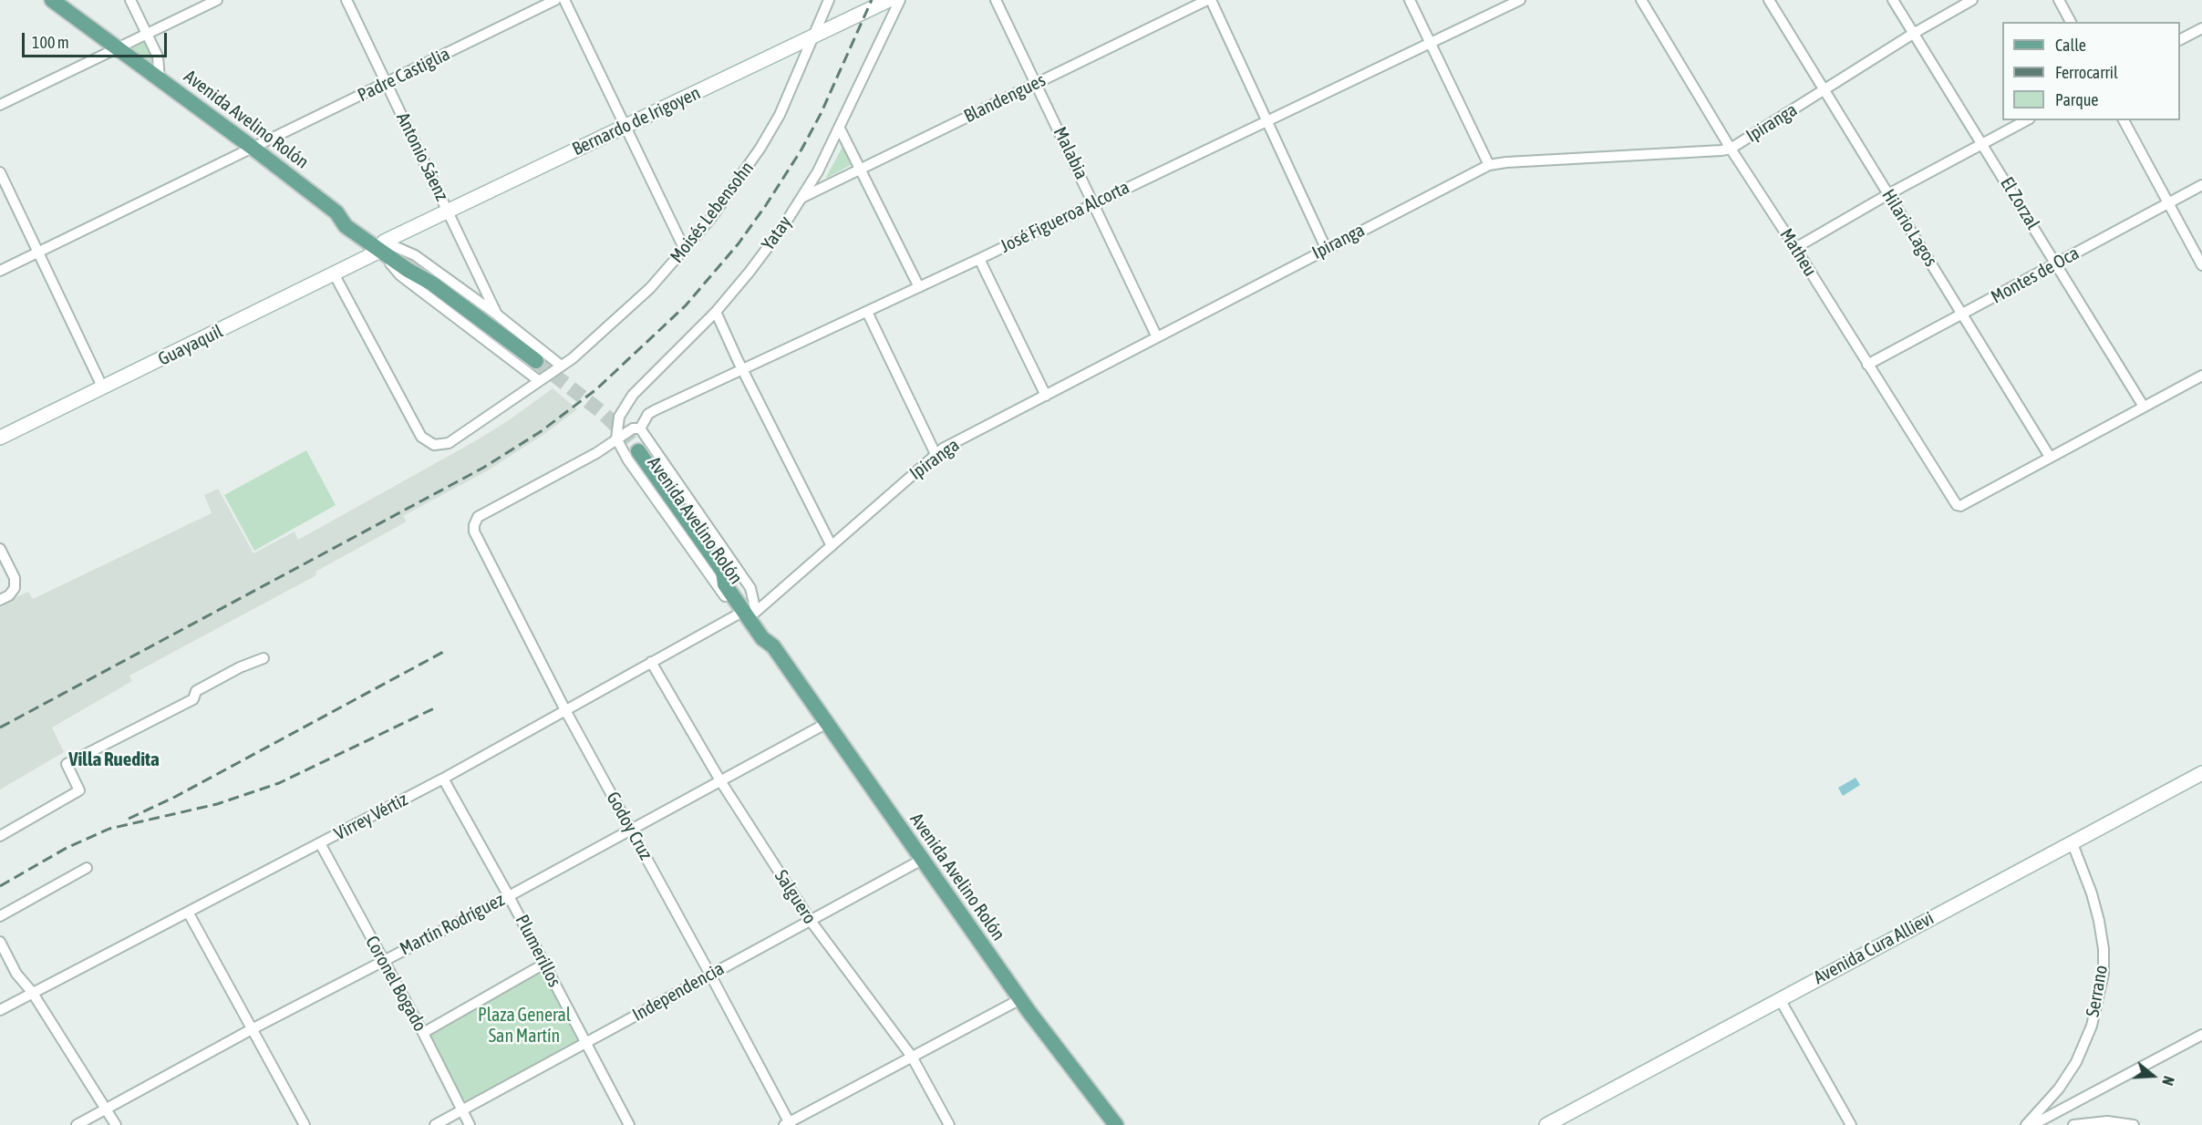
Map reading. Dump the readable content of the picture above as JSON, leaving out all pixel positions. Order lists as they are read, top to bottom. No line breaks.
{"streets":{"main road":["Avenida Avelino Rolón"],"street":["Padre Castiglia","Blandengues","Bernardo de Irigoyen","Ipiranga","Malabia","Antonio Sáenz","El Zorzal","Moisés Lebensohn","José Figueroa Alcorta","Hilario Lagos","Yatay","Matheu","Montes de Oca","Guayaquil","Virrey Vértiz","Godoy Cruz","Salguero","Martín Rodríguez","Avenida Cura Allievi","Plumerillos","Coronel Bogado","Serrano","Independencia"]},"crossings":[["Padre Castiglia","Avenida Avelino Rolón"],["Padre Castiglia","Antonio Sáenz"],["Blandengues","Malabia"],["Blandengues","Yatay"],["Avenida Avelino Rolón","Bernardo de Irigoyen"],["Avenida Avelino Rolón","Ipiranga"],["Avenida Avelino Rolón","Antonio Sáenz"],["Avenida Avelino Rolón","Moisés Lebensohn"],["Avenida Avelino Rolón","José Figueroa Alcorta"],["Avenida Avelino Rolón","Yatay"],["Avenida Avelino Rolón","Guayaquil"],["Avenida Avelino Rolón","Virrey Vértiz"],["Avenida Avelino Rolón","Martín Rodríguez"],["Avenida Avelino Rolón","Independencia"],["Bernardo de Irigoyen","Antonio Sáenz"],["Bernardo de Irigoyen","Moisés Lebensohn"],["Bernardo de Irigoyen","Guayaquil"],["Ipiranga","Malabia"],["Ipiranga","El Zorzal"],["Ipiranga","Hilario Lagos"],["Ipiranga","Matheu"],["Ipiranga","Virrey Vértiz"],["Malabia","José Figueroa Alcorta"],["El Zorzal","Montes de Oca"],["Moisés Lebensohn","Guayaquil"],["José Figueroa Alcorta","Yatay"],["José Figueroa Alcorta","Godoy Cruz"],["Hilario Lagos","Matheu"],["Hilario Lagos","Montes de Oca"],["Matheu","Montes de Oca"],["Virrey Vértiz","Godoy Cruz"],["Virrey Vértiz","Salguero"],["Virrey Vértiz","Plumerillos"],["Virrey Vértiz","Coronel Bogado"],["Godoy Cruz","Martín Rodríguez"],["Godoy Cruz","Independencia"],["Salguero","Martín Rodríguez"],["Salguero","Independencia"],["Martín Rodríguez","Plumerillos"],["Martín Rodríguez","Coronel Bogado"],["Avenida Cura Allievi","Serrano"],["Plumerillos","Independencia"],["Coronel Bogado","Independencia"]],"districts":["Villa Ruedita"],"parks":["Plaza General San Martín"],"legend":["Calle","Ferrocarril","Parque"],"scale_bar":"100 m","north":"right"}
